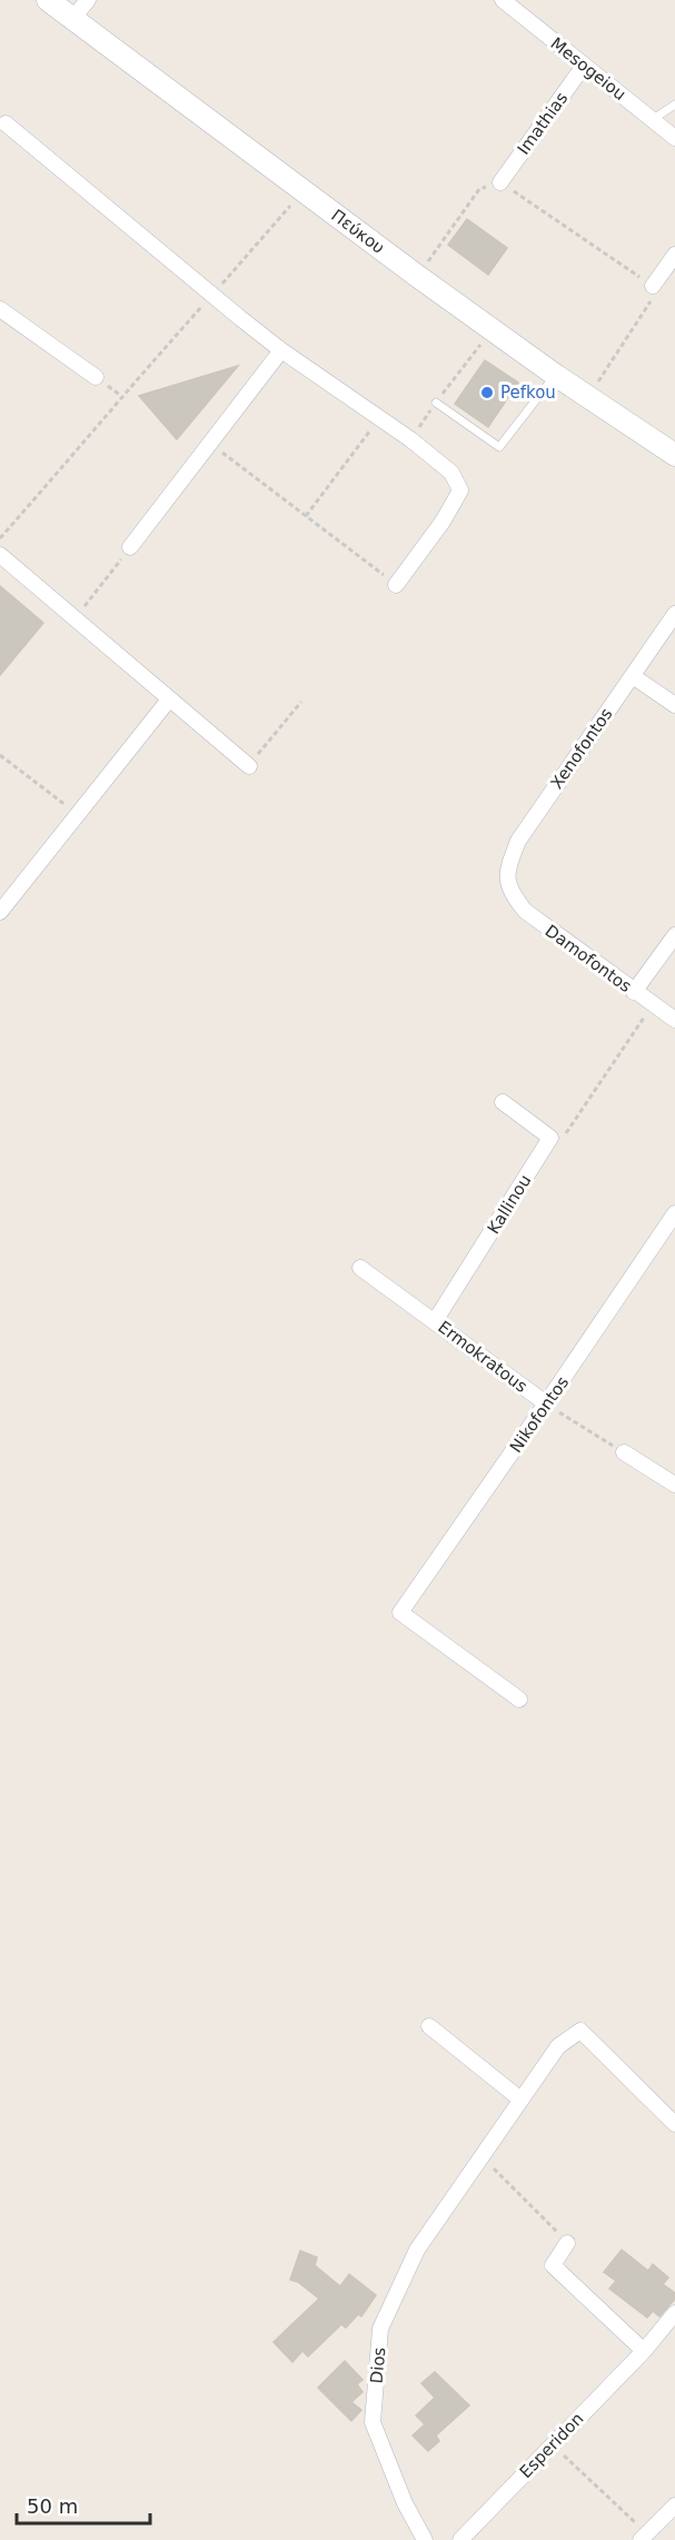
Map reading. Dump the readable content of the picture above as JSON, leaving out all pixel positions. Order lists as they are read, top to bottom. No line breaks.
{"streets":{"main road":["Πεύκου"],"street":["Mesogeiou","Imathias","Xenofontos","Damofontos","Kallinou","Ermokratous","Nikofontos","Dios","Esperidon"]},"crossings":[["Mesogeiou","Imathias"],["Xenofontos","Damofontos"],["Kallinou","Ermokratous"],["Ermokratous","Nikofontos"]],"places":["Pefkou"],"scale_bar":"50 m"}
